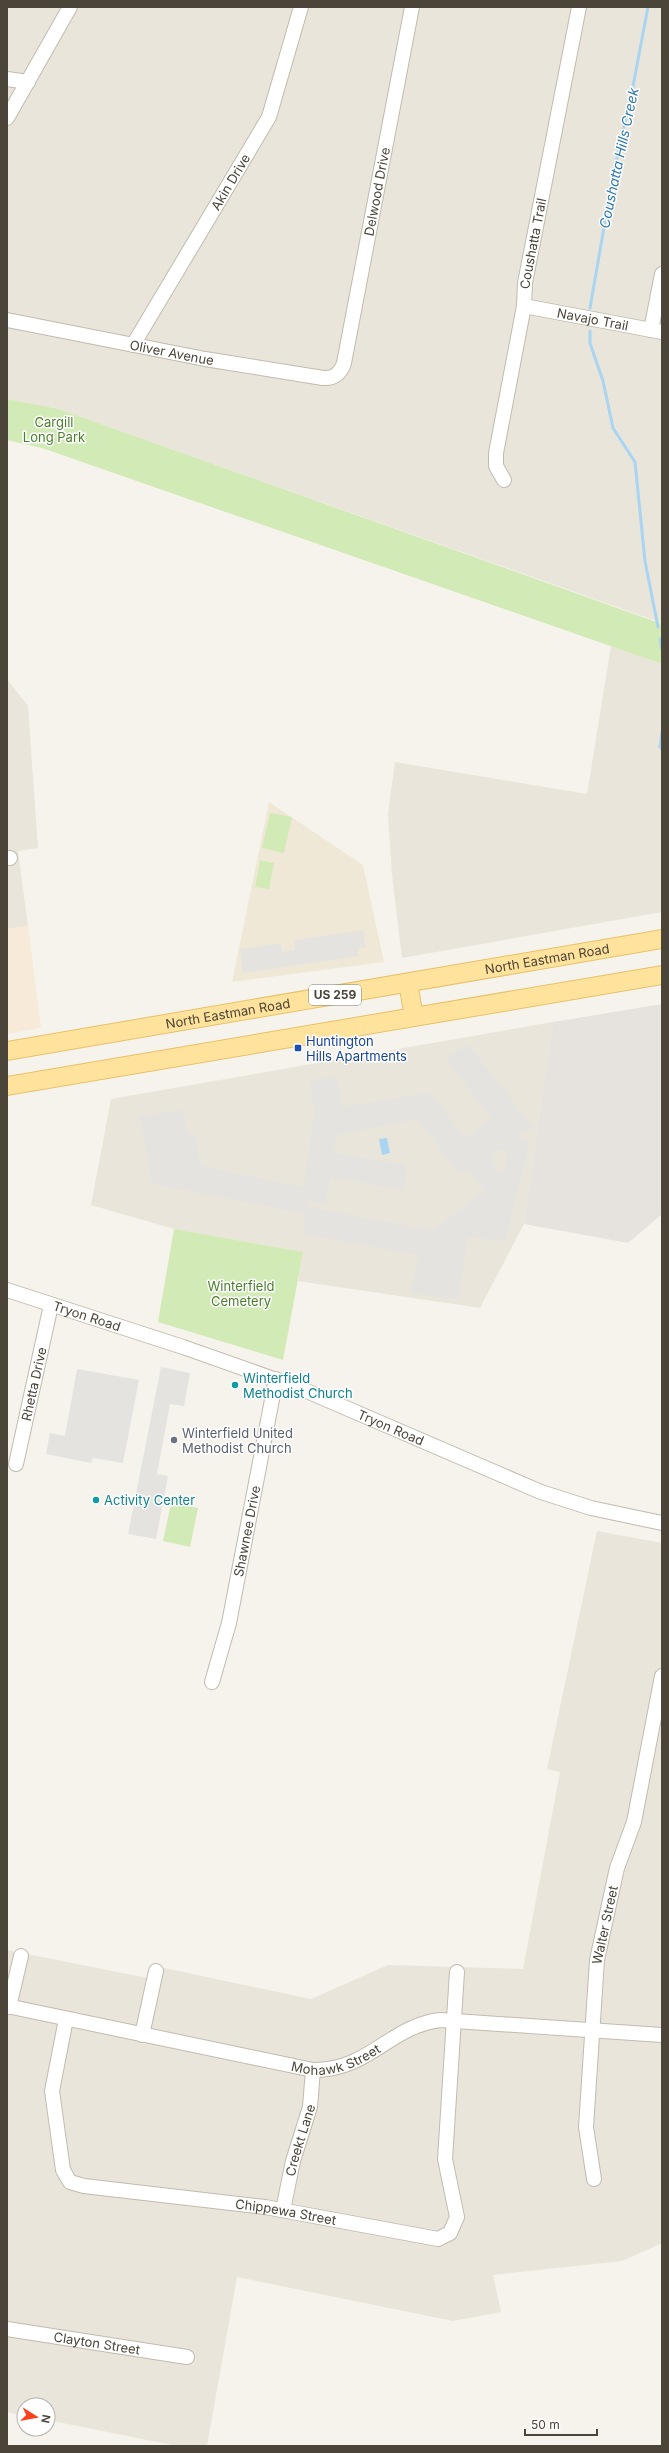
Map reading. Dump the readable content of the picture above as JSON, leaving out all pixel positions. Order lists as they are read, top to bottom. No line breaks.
{"streets":{"main road":["North Eastman Road","US 259"],"street":["Akin Drive","Delwood Drive","Coushatta Trail","Navajo Trail","Oliver Avenue","Tryon Road","Rhetta Drive","Shawnee Drive","Walter Street","Mohawk Street","Creekt Lane","Chippewa Street","Clayton Street"]},"crossings":[["Akin Drive","Oliver Avenue"],["Delwood Drive","Oliver Avenue"],["Coushatta Trail","Navajo Trail"],["Tryon Road","Rhetta Drive"],["Tryon Road","Shawnee Drive"],["Walter Street","Mohawk Street"],["Mohawk Street","Creekt Lane"],["Mohawk Street","Chippewa Street"],["Creekt Lane","Chippewa Street"]],"water":["Coushatta Hills Creek"],"parks":["Cargill Long Park","Winterfield Cemetery"],"places":{"transit":["Huntington Hills Apartments"],"other":["Winterfield Methodist Church","Winterfield United Methodist Church","Activity Center"]},"scale_bar":"50 m","north":"right"}
